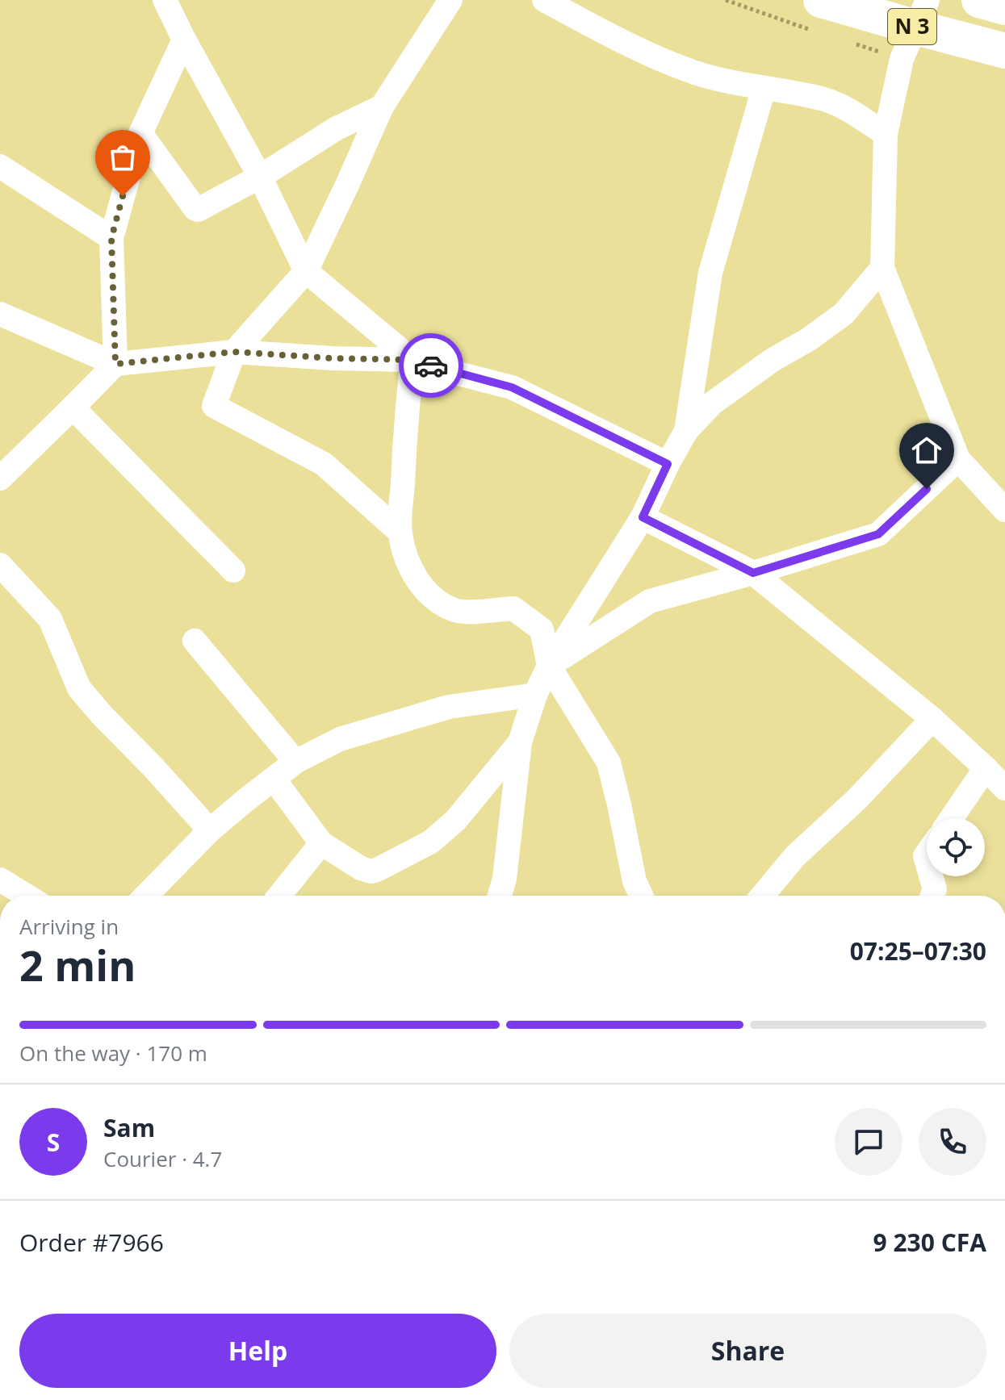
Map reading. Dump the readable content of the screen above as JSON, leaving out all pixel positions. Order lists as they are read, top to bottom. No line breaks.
{"streets":{"main road":["N 3"]},"page":{"heading":["2 min","Arriving in","07:25–07:30"],"panel":["Sam","Courier · 4.7","Order #7966","9 230 CFA"],"bar":"On the way · 170 m","round":"S","buttons":["Help","Share"]}}
